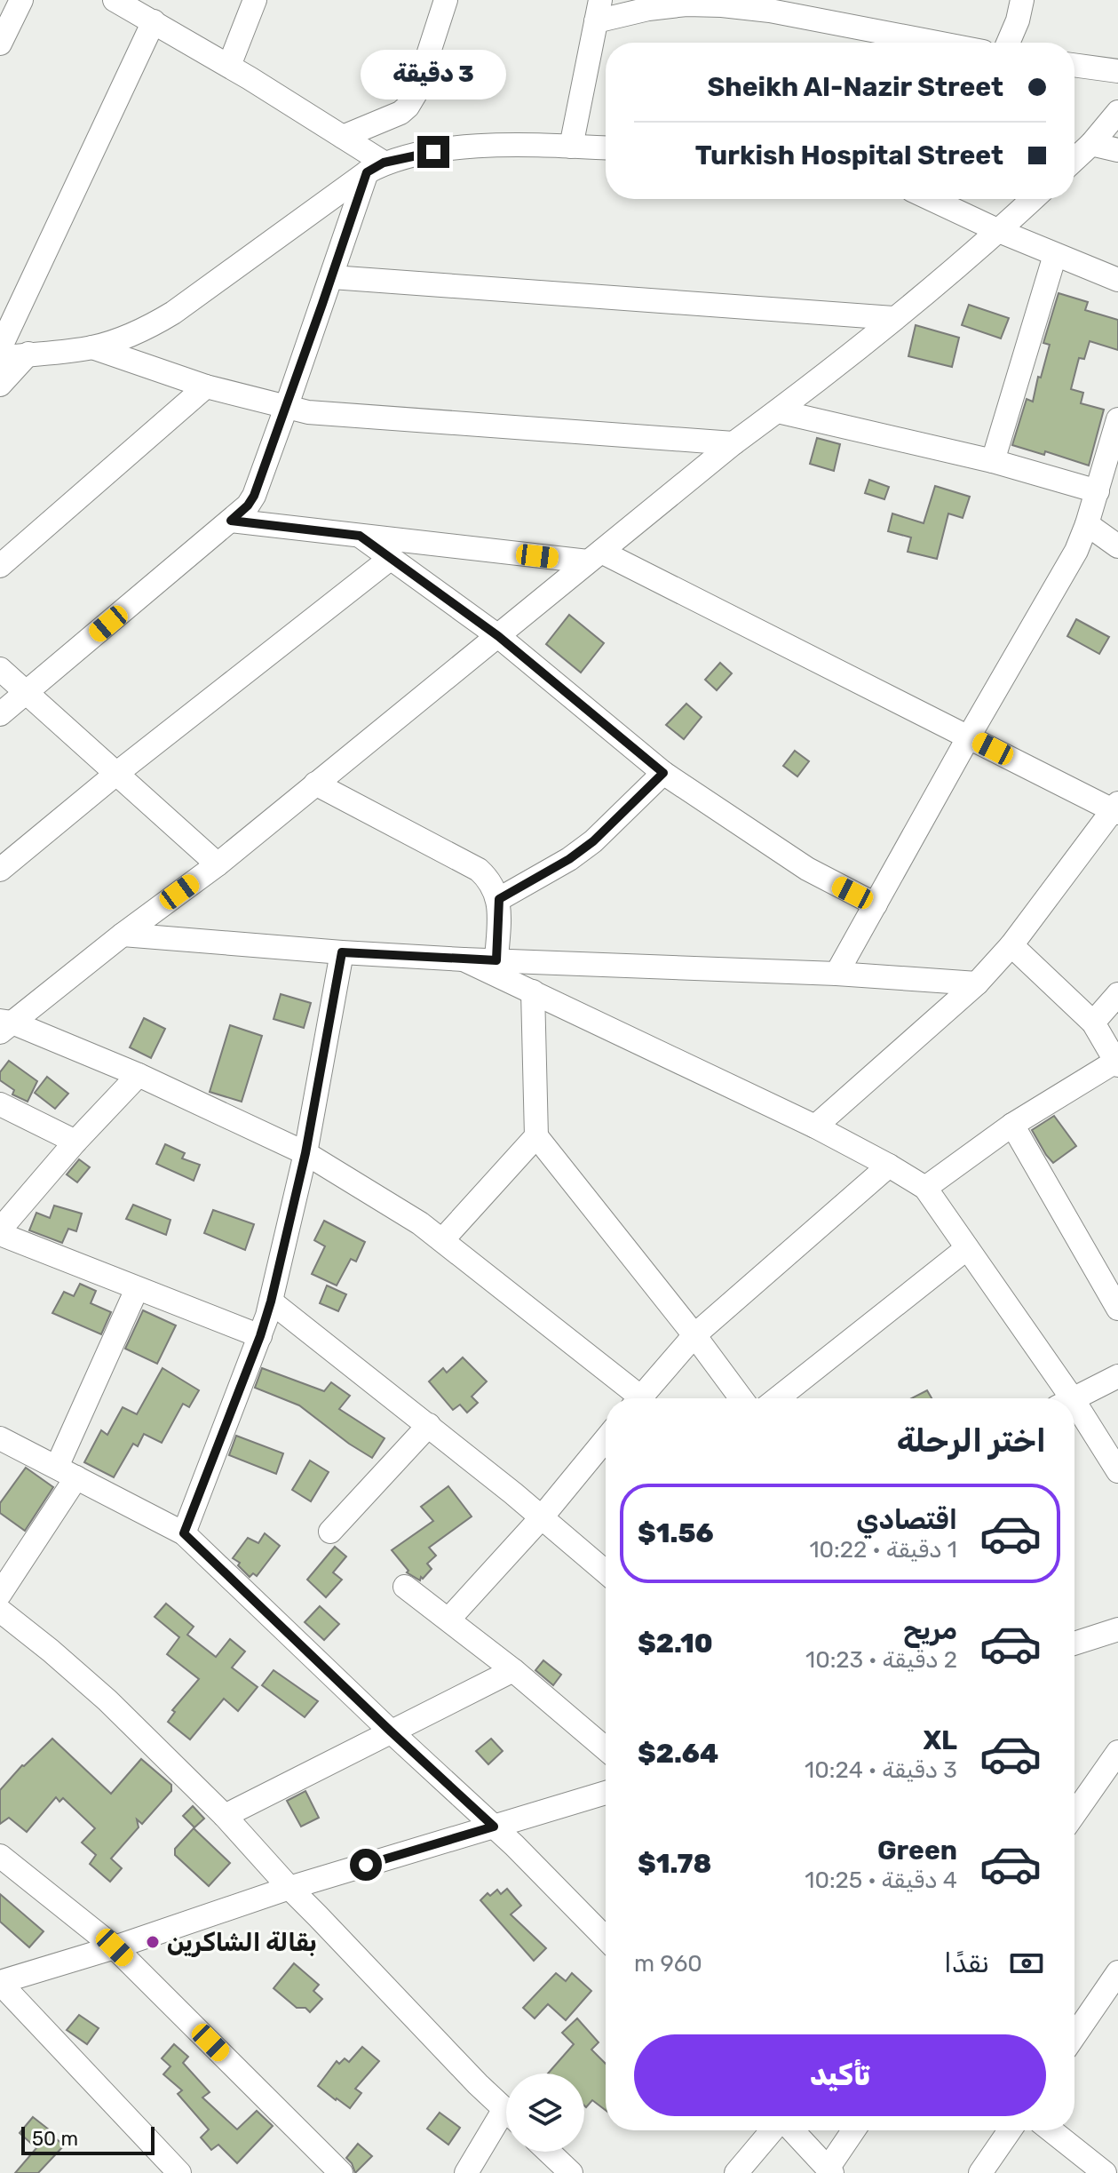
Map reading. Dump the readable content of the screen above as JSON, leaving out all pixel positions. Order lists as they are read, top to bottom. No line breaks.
{"places":["بقالة الشاكرين"],"scale_bar":"50 m","page":{"banner":["Sheikh Al-Nazir Street","Turkish Hospital Street"],"bubble":"3 دقيقة","heading":"اختر الرحلة","list":[{"name":"اقتصادي","note":"1 دقيقة · 10:22","value":"$1.56"},{"name":"مريح","note":"2 دقيقة · 10:23","value":"$2.10"},{"name":"XL","note":"3 دقيقة · 10:24","value":"$2.64"},{"name":"Green","note":"4 دقيقة · 10:25","value":"$1.78"}],"pay":["نقدًا","960 m"],"buttons":"تأكيد","scale":"50 m"}}
